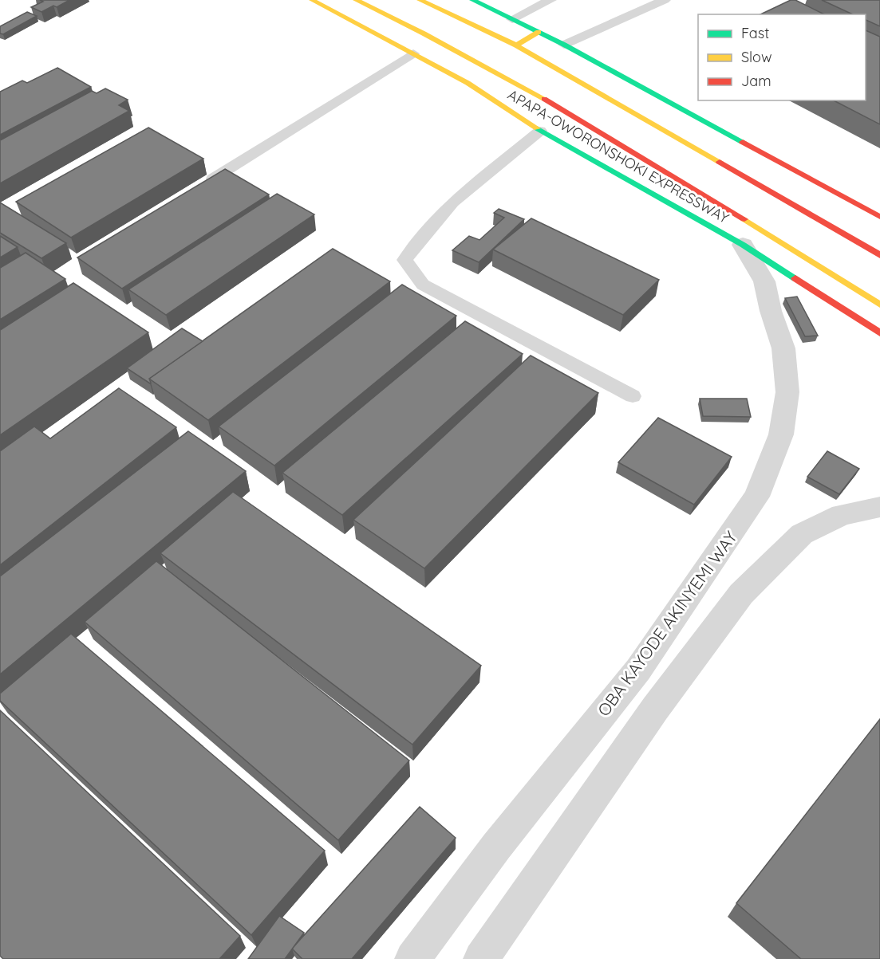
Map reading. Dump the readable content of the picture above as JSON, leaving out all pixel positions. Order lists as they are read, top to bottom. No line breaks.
{"streets":{"main road":["APAPA-OWORONSHOKI EXPRESSWAY"],"street":["OBA KAYODE AKINYEMI WAY"]},"crossings":[["APAPA-OWORONSHOKI EXPRESSWAY","OBA KAYODE AKINYEMI WAY"]],"legend":["Fast","Slow","Jam"]}
